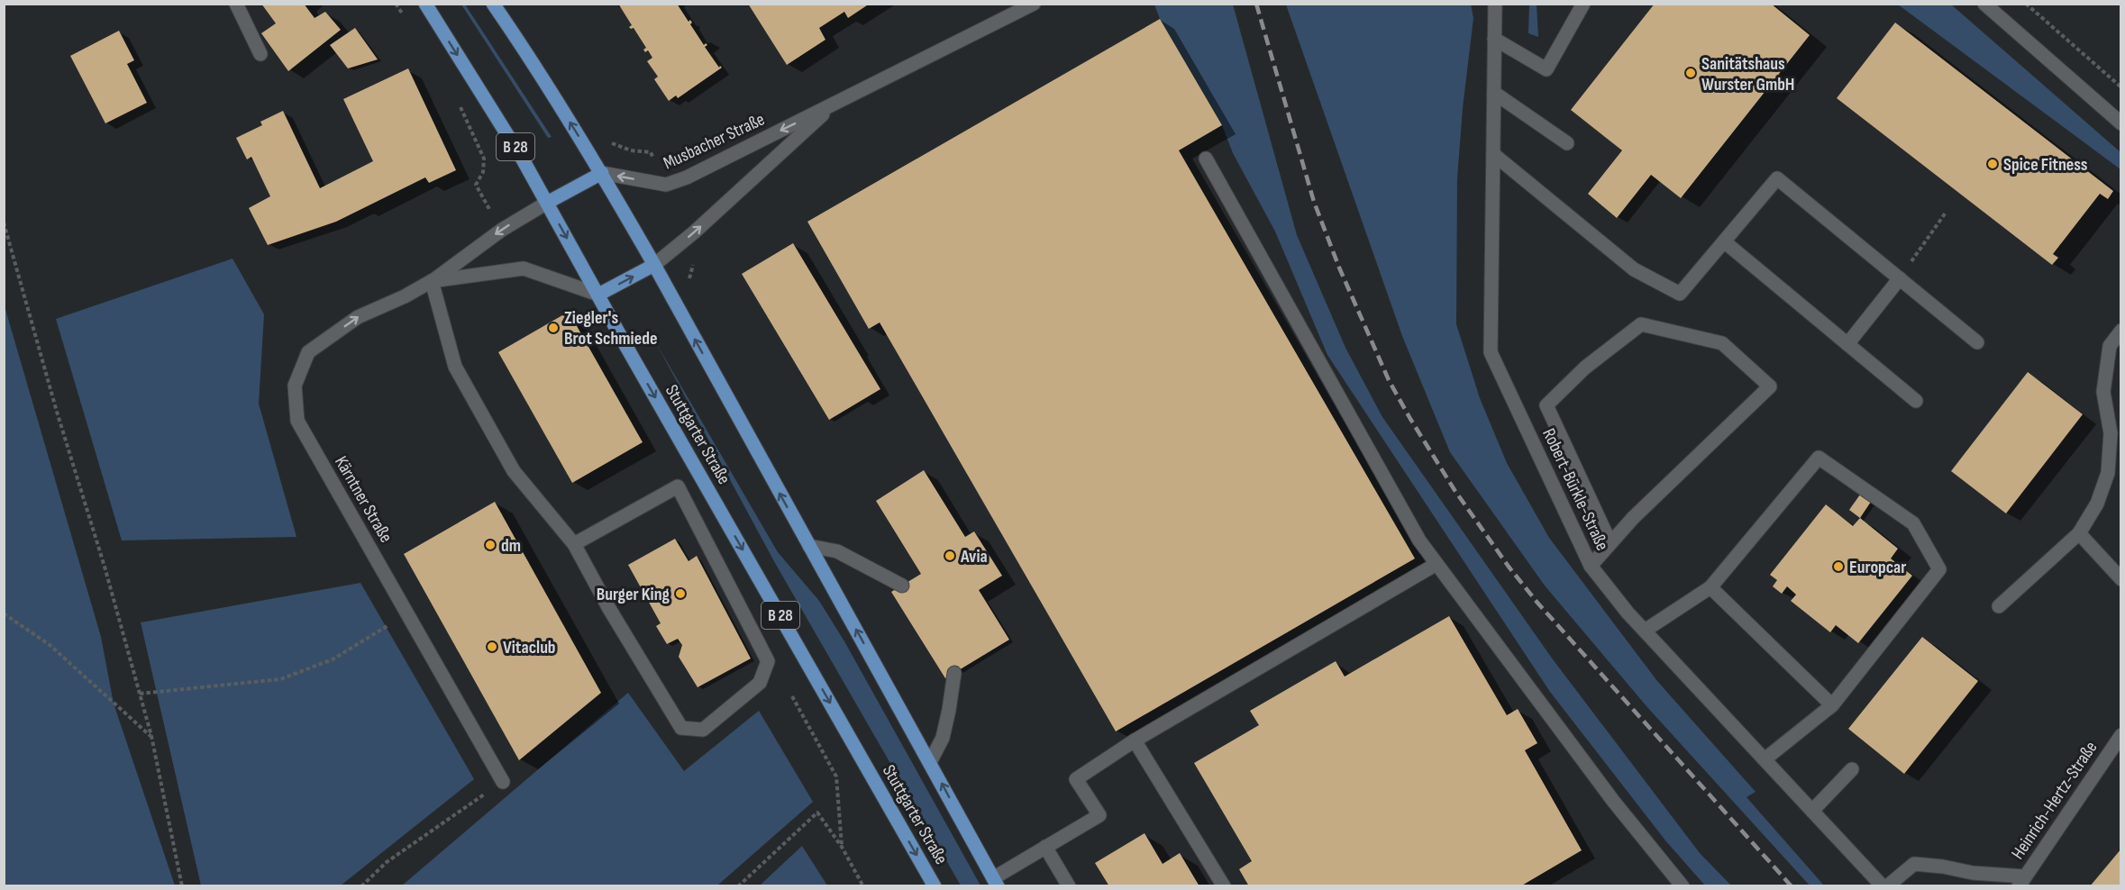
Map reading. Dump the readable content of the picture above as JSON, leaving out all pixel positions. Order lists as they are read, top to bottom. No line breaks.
{"streets":{"main road":["B 28","Stuttgarter Straße"],"street":["Musbacher Straße","Robert-Bürkle-Straße","Kärntner Straße","Heinrich-Hertz-Straße"]},"crossings":[["Musbacher Straße","Stuttgarter Straße"],["Stuttgarter Straße","Kärntner Straße"]],"places":["Sanitätshaus Wurster GmbH","Spice Fitness","Ziegler's Brot Schmiede","dm","Avia","Europcar","Burger King","Vitaclub"]}
